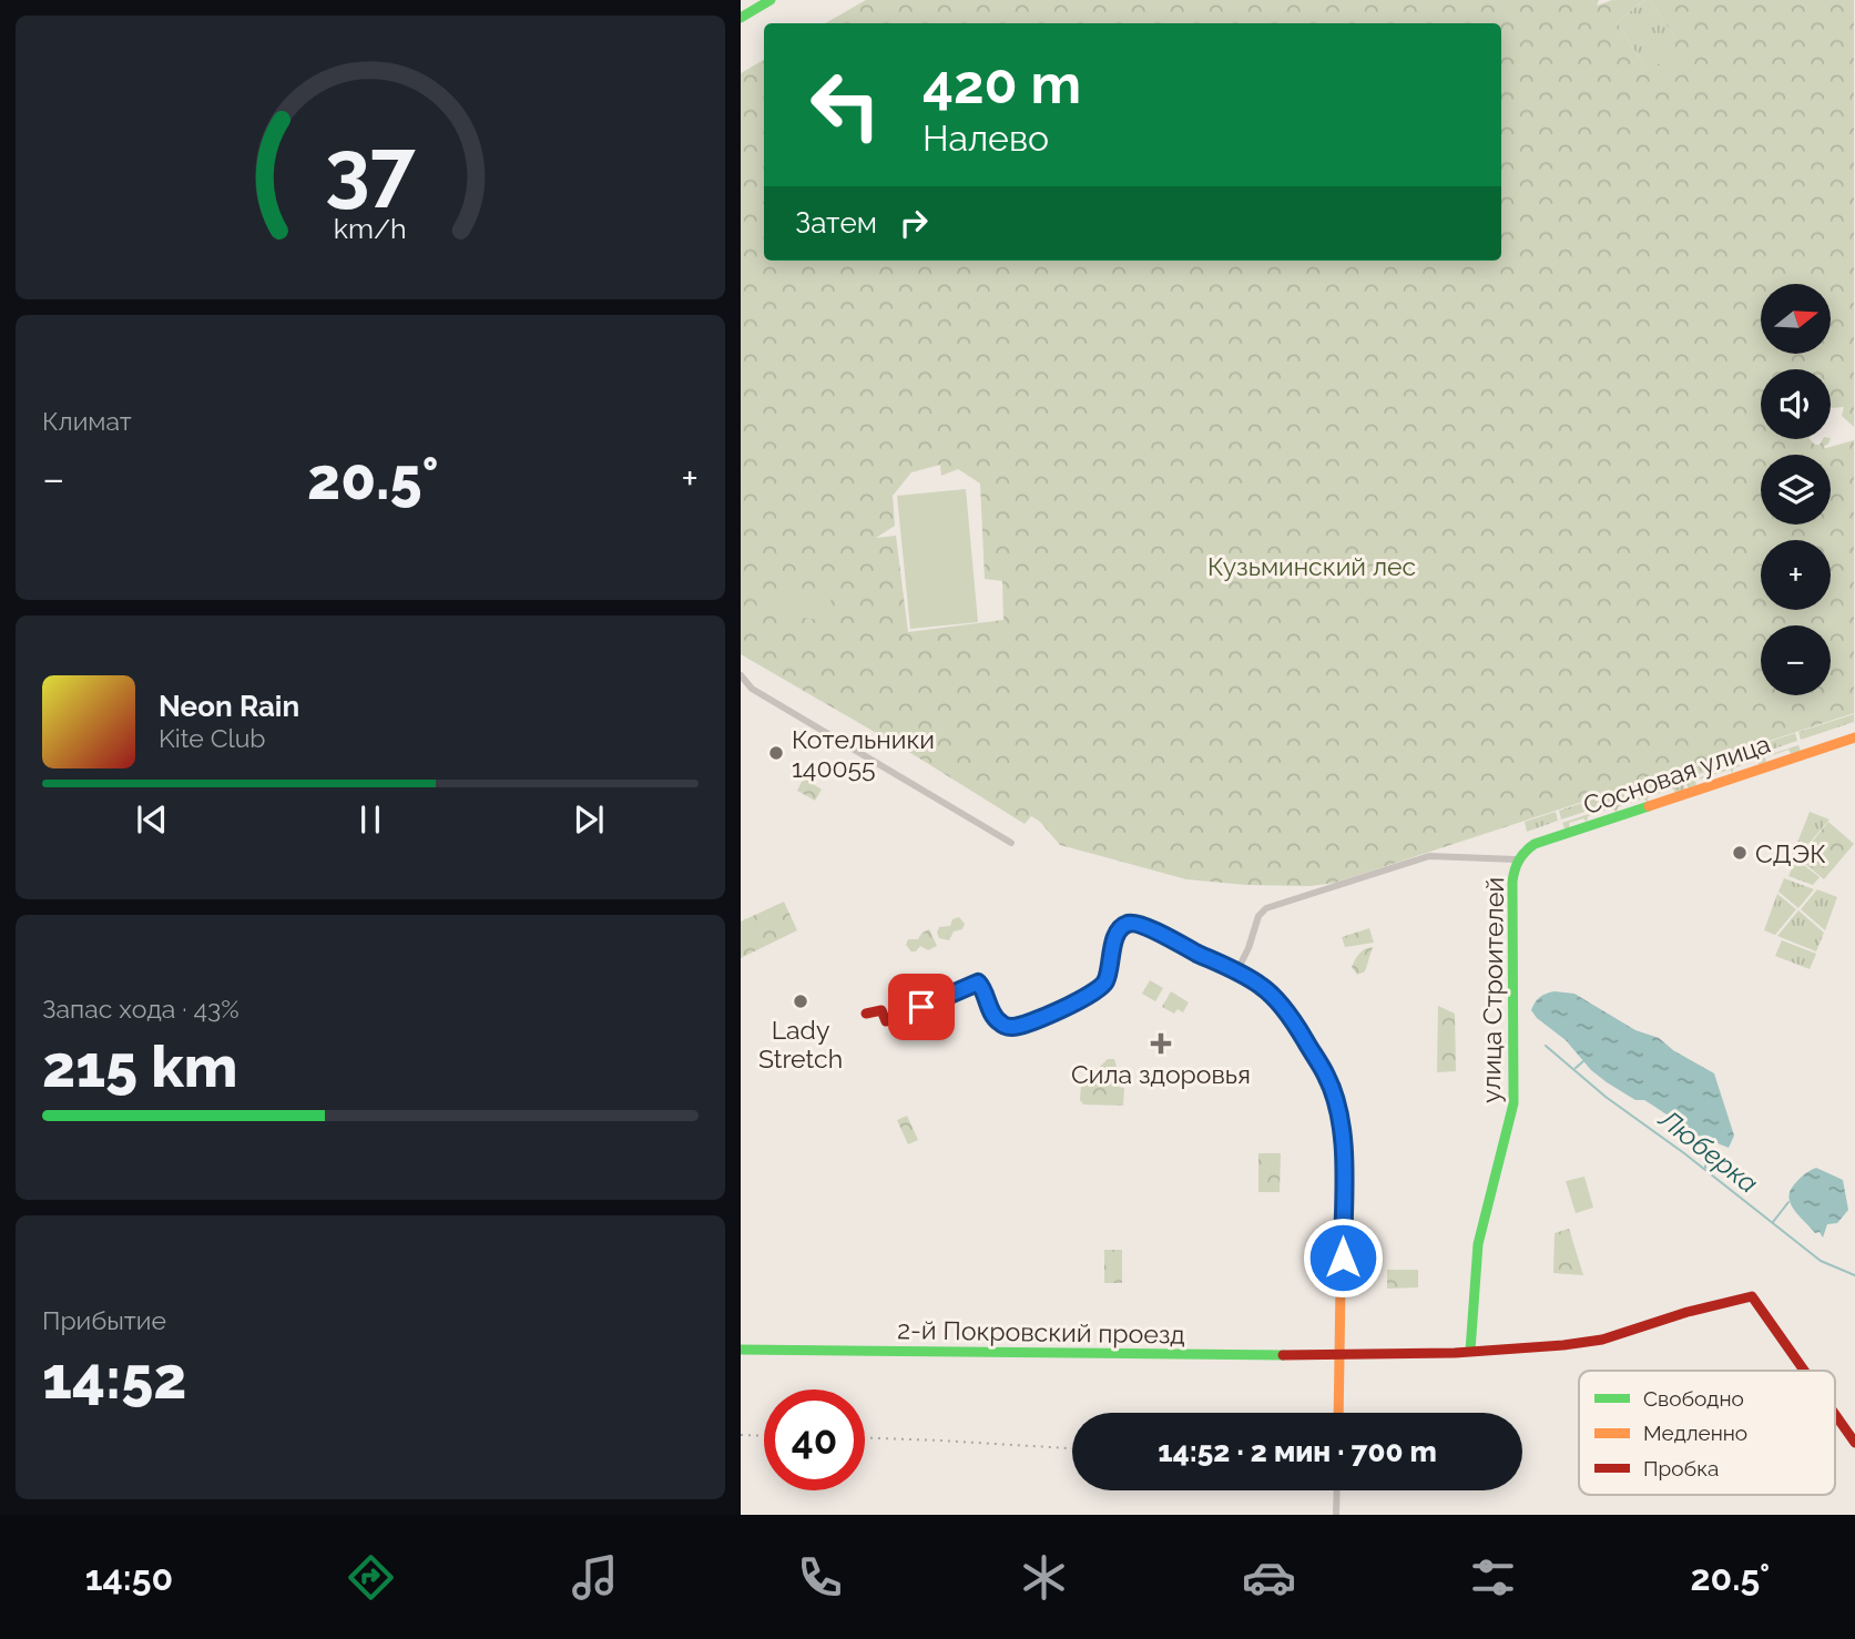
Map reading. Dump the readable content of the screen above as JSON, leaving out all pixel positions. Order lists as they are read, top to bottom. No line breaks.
{"streets":{"main road":["Сосновая улица","улица Строителей","2-й Покровский проезд"]},"crossings":[["Сосновая улица","улица Строителей"],["улица Строителей","2-й Покровский проезд"]],"water":["Люберка"],"parks":["Кузьминский лес"],"places":{"other":["Котельники 140055","СДЭК","Lady Stretch"],"health":["Сила здоровья"]},"legend":["Свободно","Медленно","Пробка"],"north":"right","page":{"turn":["420 m","Налево"],"then":"Затем","map_buttons":["+","−"],"tile":["Климат",["Запас хода · 43%","215 km"],["Прибытие","14:52"]],"heat":["−","20.5°","+"],"song":["Neon Rain","Kite Club"],"limit":"40","trip":"14:52 · 2 мин · 700 m","tabs":["14:50","20.5°"],"gauge":["37","km/h"]}}
